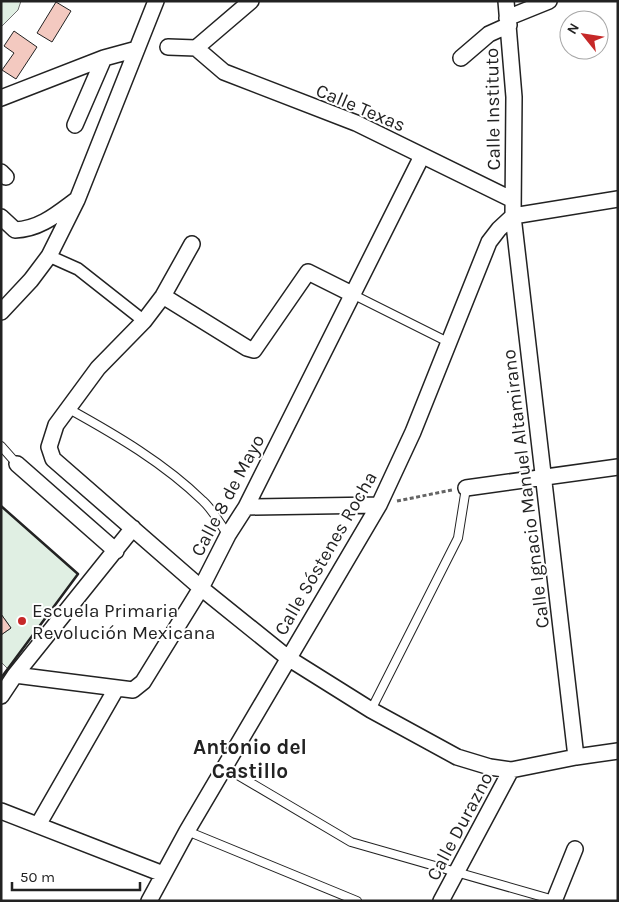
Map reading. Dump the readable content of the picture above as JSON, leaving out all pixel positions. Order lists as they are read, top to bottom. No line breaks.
{"streets":{"street":["Calle Texas","Calle Instituto","Calle Ignacio Manuel Altamirano","Calle 8 de Mayo","Calle Sóstenes Rocha","Calle Durazno"]},"crossings":[["Calle Texas","Calle Instituto"],["Calle Texas","Calle 8 de Mayo"],["Calle Instituto","Calle Ignacio Manuel Altamirano"],["Calle Instituto","Calle Sóstenes Rocha"],["Calle Ignacio Manuel Altamirano","Calle Sóstenes Rocha"]],"districts":["Antonio del Castillo"],"places":["Escuela Primaria Revolución Mexicana"],"scale_bar":"50 m","north":"top left"}
